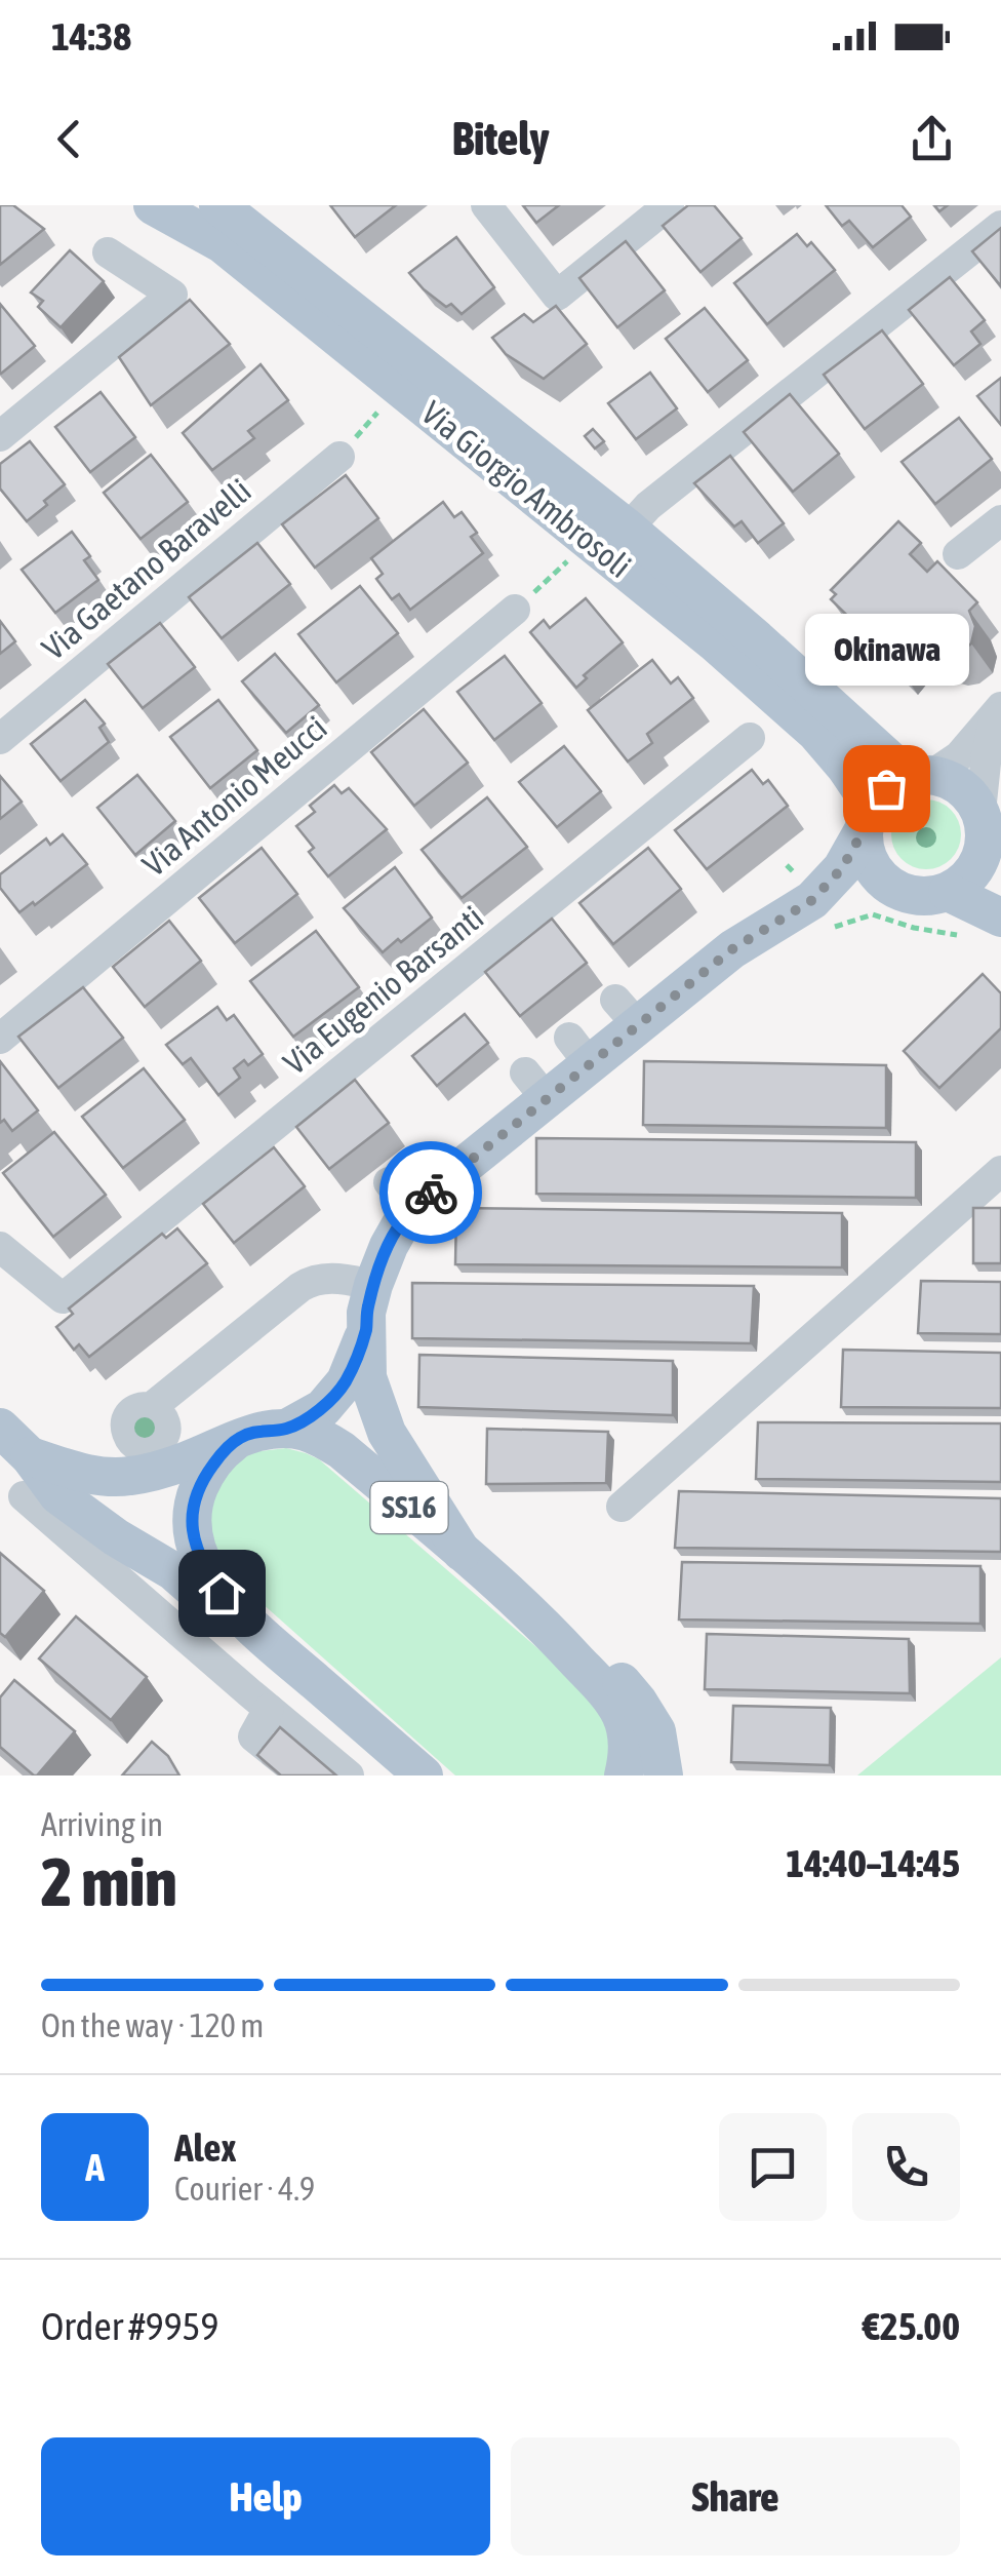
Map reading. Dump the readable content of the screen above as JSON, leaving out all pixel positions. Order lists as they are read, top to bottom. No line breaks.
{"streets":{"main road":["Via Giorgio Ambrosoli","SS16"],"street":["Via Gaetano Baravelli","Via Antonio Meucci","Via Eugenio Barsanti"]},"places":["Okinawa"],"page":{"status":"14:38","header":"Bitely","bubble":"Okinawa","heading":["2 min","Arriving in","14:40–14:45"],"panel":["Alex","Courier · 4.9","Order #9959","€25.00"],"bar":"On the way · 120 m","round":"A","buttons":["Help","Share"]}}
